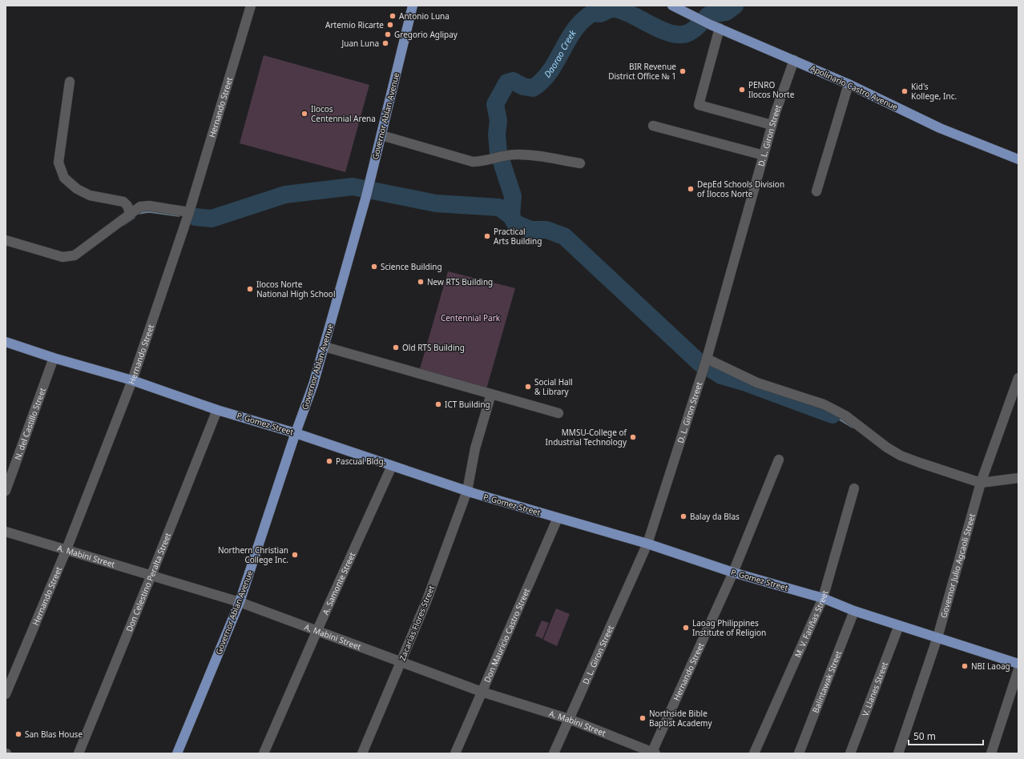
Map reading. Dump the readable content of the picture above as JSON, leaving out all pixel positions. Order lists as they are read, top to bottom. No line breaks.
{"streets":{"main road":["Apolinario Castro Avenue","Governor Ablan Avenue","P. Gomez Street"],"street":["Hernando Street","D. L. Giron Street","N. del Castillo Street","A. Mabini Street","Governor Julio Agcaoli Street","Don Celestino Peralta Street","A. Samonte Street","Zacarias Flores Street","M. V. Fariñas Street","Don Mauricio Castro Street","Balintawak Street","V. Llanes Street"]},"crossings":[["Apolinario Castro Avenue","D. L. Giron Street"],["Hernando Street","P. Gomez Street"],["Hernando Street","A. Mabini Street"],["Governor Ablan Avenue","P. Gomez Street"],["Governor Ablan Avenue","A. Mabini Street"],["D. L. Giron Street","P. Gomez Street"],["D. L. Giron Street","A. Mabini Street"],["P. Gomez Street","N. del Castillo Street"],["P. Gomez Street","Governor Julio Agcaoli Street"],["P. Gomez Street","Don Celestino Peralta Street"],["P. Gomez Street","A. Samonte Street"],["P. Gomez Street","Zacarias Flores Street"],["P. Gomez Street","M. V. Fariñas Street"],["P. Gomez Street","Don Mauricio Castro Street"],["P. Gomez Street","Balintawak Street"],["P. Gomez Street","V. Llanes Street"],["A. Mabini Street","Don Celestino Peralta Street"],["A. Mabini Street","A. Samonte Street"],["A. Mabini Street","Zacarias Flores Street"],["A. Mabini Street","Don Mauricio Castro Street"]],"water":["Daorao Creek"],"parks":["Centennial Park"],"places":["Antonio Luna","Artemio Ricarte","Gregorio Aglipay","Juan Luna","BIR Revenue District Office № 1","PENRO Ilocos Norte","Kid's Kollege, Inc.","Ilocos Centennial Arena","DepEd Schools Division of Ilocos Norte","Practical Arts Building","Science Building","New RTS Building","Ilocos Norte National High School","Old RTS Building","Social Hall & Library","ICT Building","MMSU-College of Industrial Technology","Pascual Bldg.","Balay da Blas","Northern Christian College Inc.","Laoag Philippines Institute of Religion","NBI Laoag","Northside Bible Baptist Academy","San Blas House"],"scale_bar":"50 m"}
